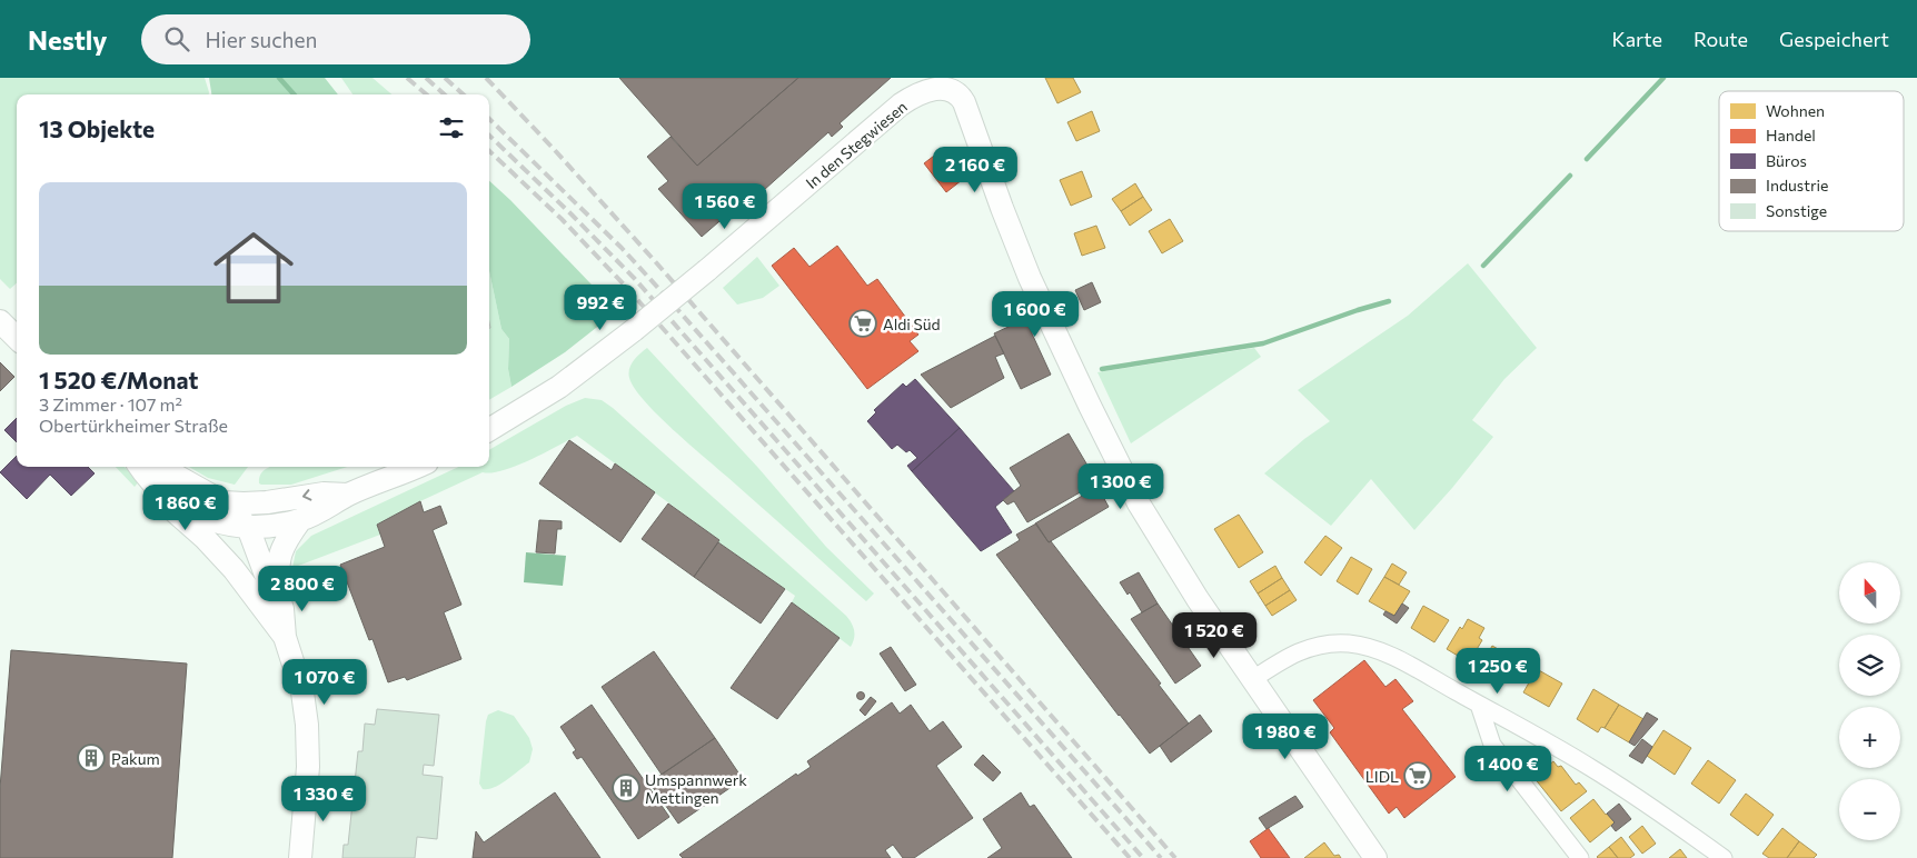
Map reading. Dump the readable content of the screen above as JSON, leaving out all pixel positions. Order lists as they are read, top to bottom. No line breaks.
{"streets":{"main road":["In den Stegwiesen"]},"places":{"supermarket":["Aldi Süd","LIDL"],"building":["Pakum","Umspannwerk Mettingen"]},"legend":["Wohnen","Handel","Büros","Industrie","Sonstige"],"north":"top","page":{"header":"Nestly","search":"Hier suchen","nav":["Karte","Route","Gespeichert"],"heading":"13 Objekte","price":["2 160 €","1 560 €","992 €","1 600 €","1 300 €","1 860 €","2 800 €","1 520 €","1 250 €","1 070 €","1 980 €","1 400 €","1 330 €"],"list":[{"name":"1 520 €/Monat","note":"3 Zimmer · 107 m² · Obertürkheimer Straße"}],"map_buttons":["+","−"]}}
